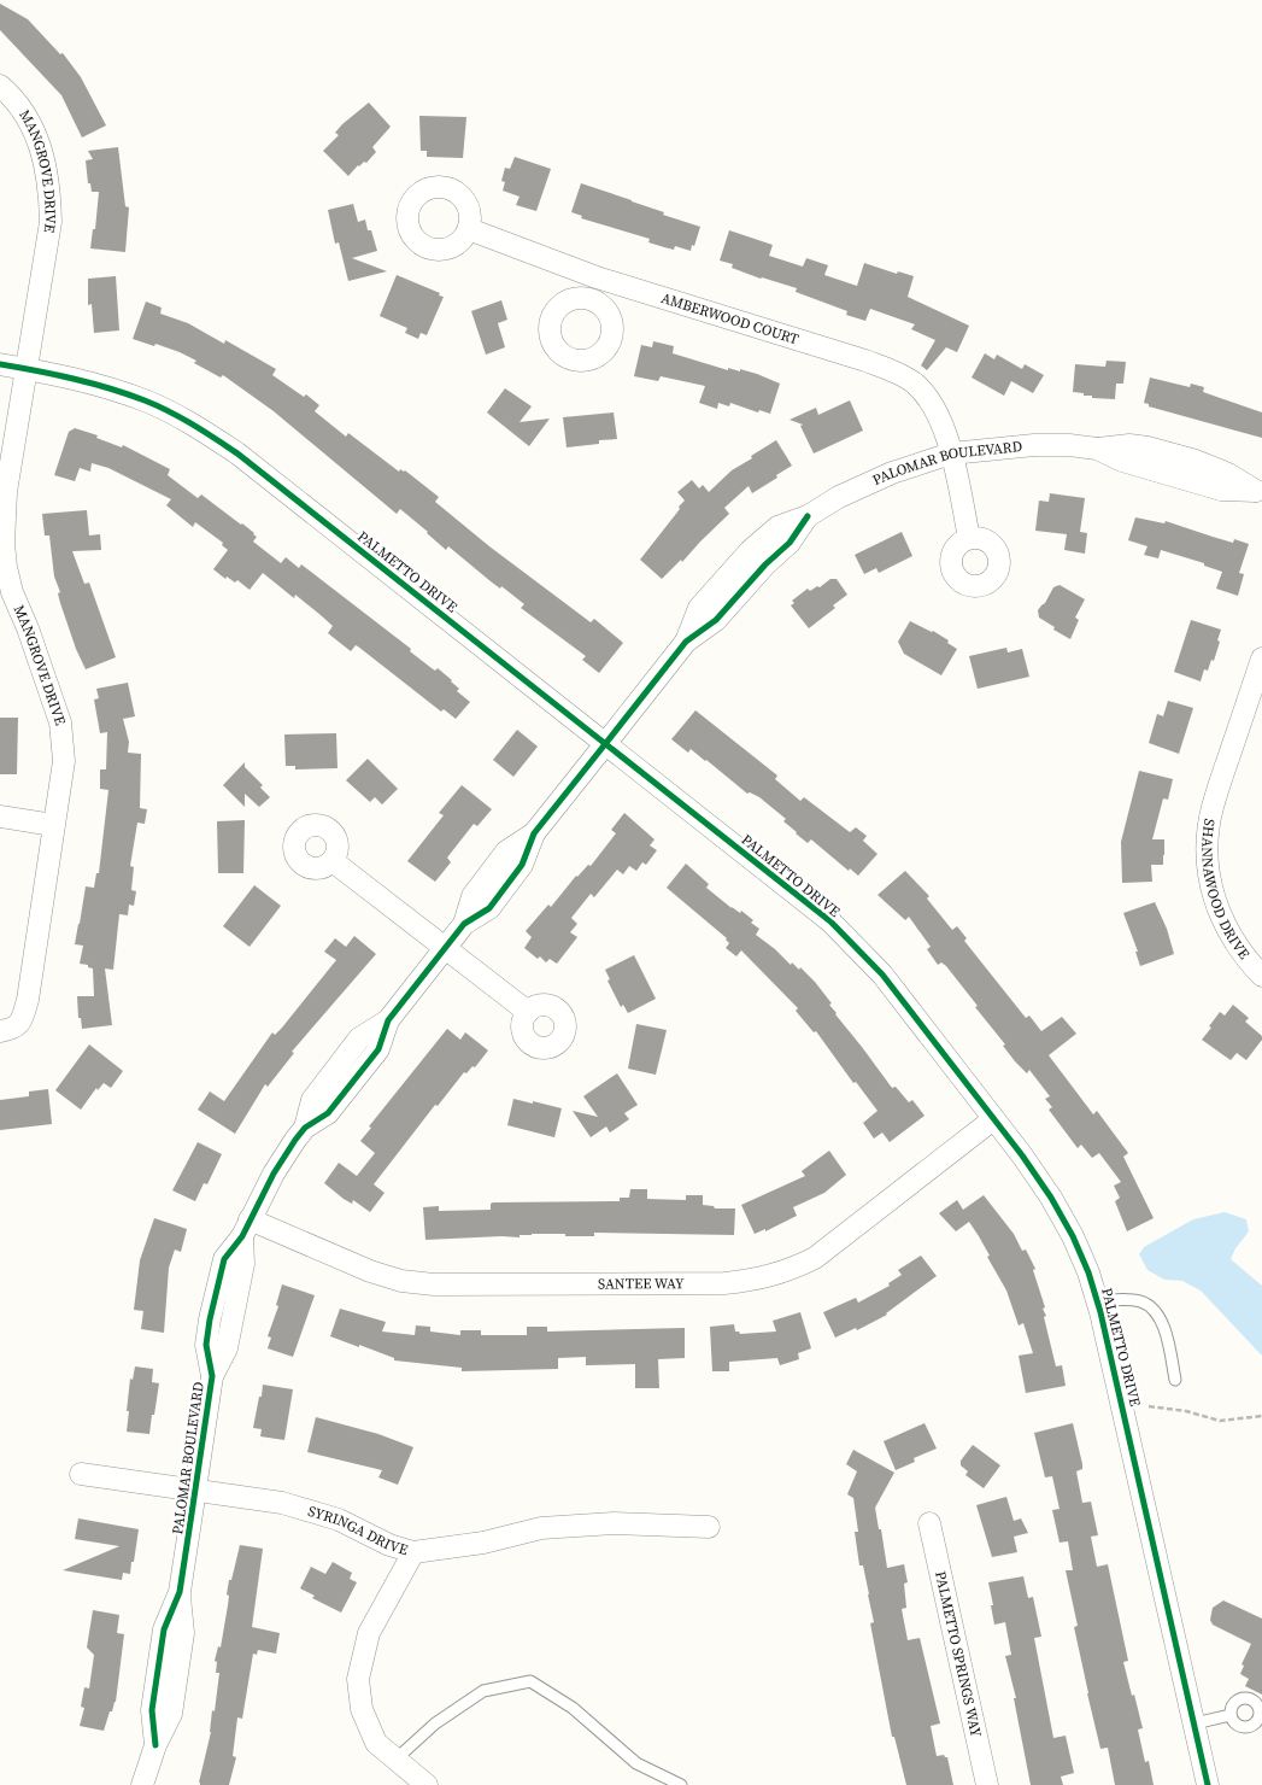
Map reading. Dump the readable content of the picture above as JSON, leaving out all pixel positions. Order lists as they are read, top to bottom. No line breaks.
{"streets":{"street":["MANGROVE DRIVE","AMBERWOOD COURT","PALOMAR BOULEVARD","PALMETTO DRIVE","SHANNAWOOD DRIVE","SANTEE WAY","SYRINGA DRIVE","PALMETTO SPRINGS WAY"]},"crossings":[["MANGROVE DRIVE","PALMETTO DRIVE"],["AMBERWOOD COURT","PALOMAR BOULEVARD"],["PALOMAR BOULEVARD","PALMETTO DRIVE"],["PALOMAR BOULEVARD","SANTEE WAY"],["PALOMAR BOULEVARD","SYRINGA DRIVE"],["PALMETTO DRIVE","SANTEE WAY"]]}
